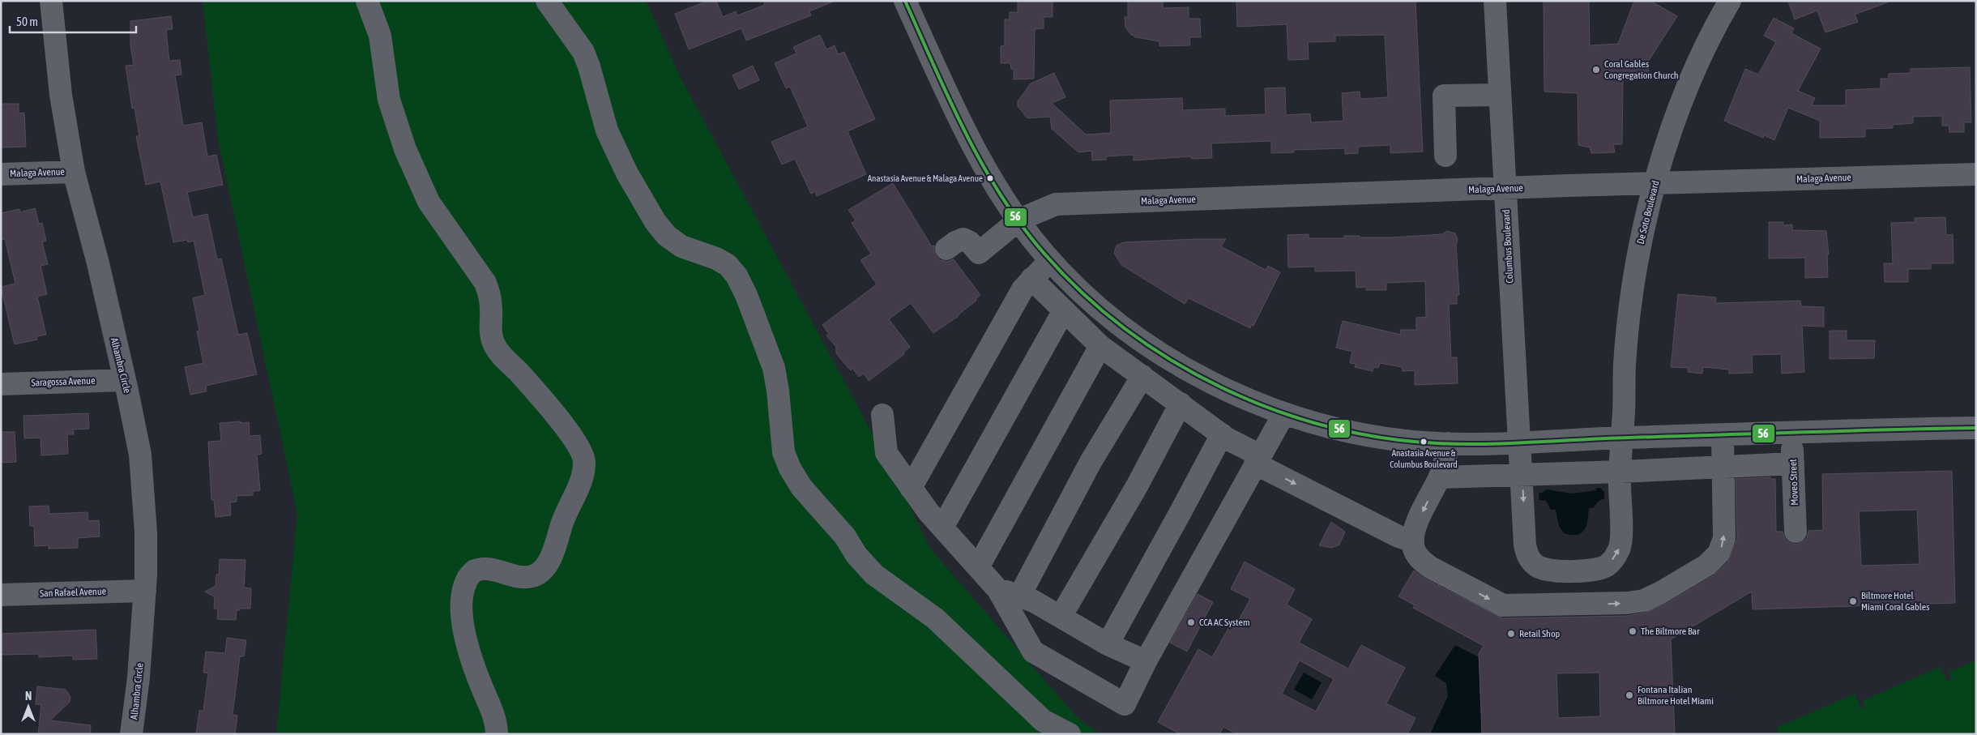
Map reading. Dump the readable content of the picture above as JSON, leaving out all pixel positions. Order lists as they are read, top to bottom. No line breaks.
{"streets":{"street":["Malaga Avenue","De Soto Boulevard","Columbus Boulevard","Alhambra Circle","Saragossa Avenue","Moveo Street","San Rafael Avenue"]},"crossings":[["Malaga Avenue","De Soto Boulevard"],["Malaga Avenue","Columbus Boulevard"],["Malaga Avenue","Alhambra Circle"],["De Soto Boulevard","Columbus Boulevard"],["Alhambra Circle","Saragossa Avenue"],["Alhambra Circle","San Rafael Avenue"]],"places":["Coral Gables Congregation Church","Anastasia Avenue & Malaga Avenue","Anastasia Avenue & Columbus Boulevard","Biltmore Hotel Miami Coral Gables","CCA AC System","The Biltmore Bar","Retail Shop","Fontana Italian Biltmore Hotel Miami"],"lines":["transit line 56"],"scale_bar":"50 m","north":"top"}
